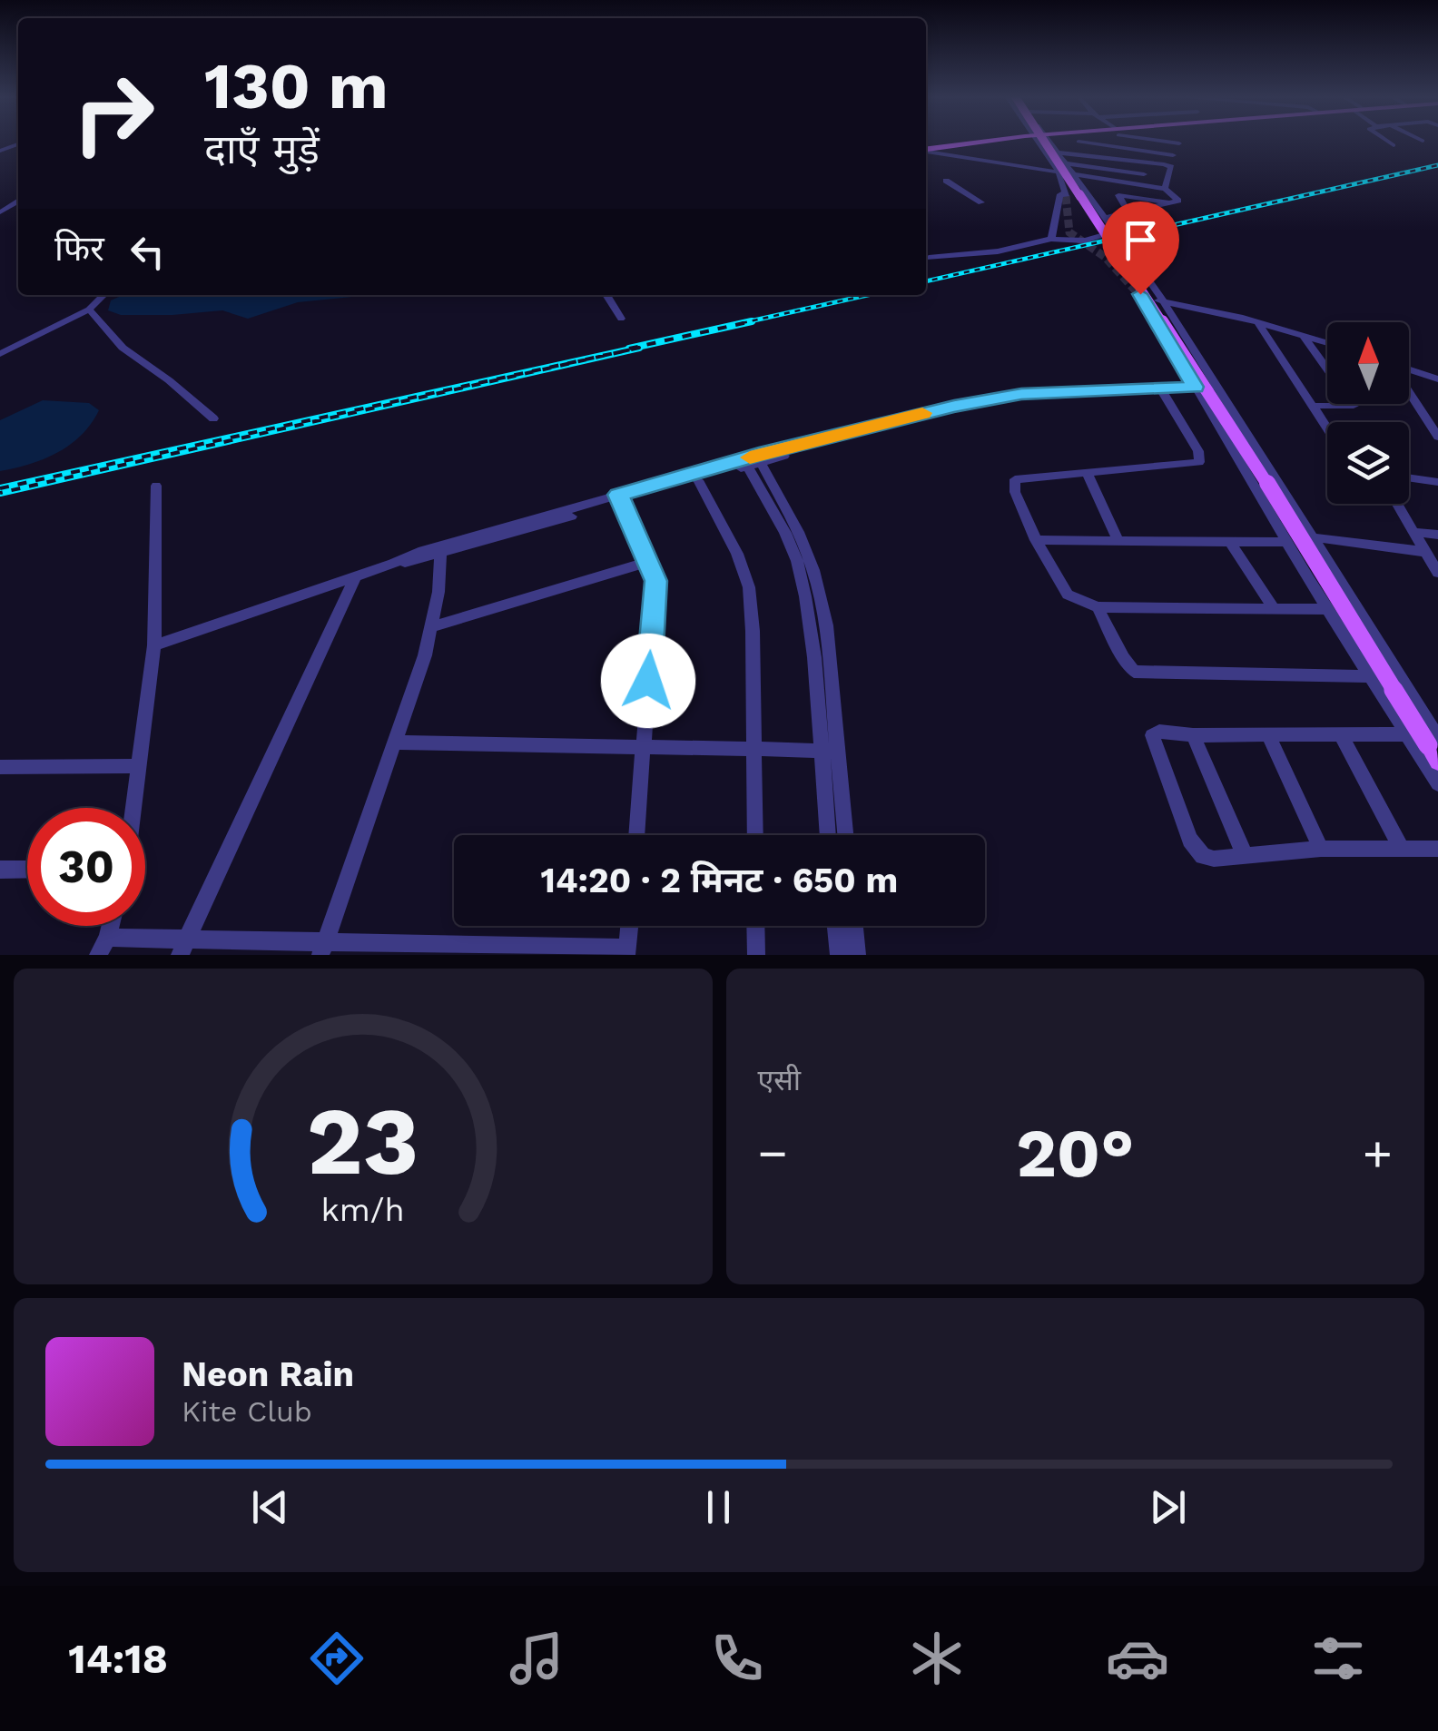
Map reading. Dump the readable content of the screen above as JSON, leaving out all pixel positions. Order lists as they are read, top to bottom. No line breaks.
{"north":"top","page":{"turn":["130 m","दाएँ मुड़ें"],"then":"फिर","limit":"30","trip":"14:20 · 2 मिनट · 650 m","tile":"एसी","heat":["−","20°","+"],"song":["Neon Rain","Kite Club"],"tabs":"14:18","gauge":["23","km/h"]}}
